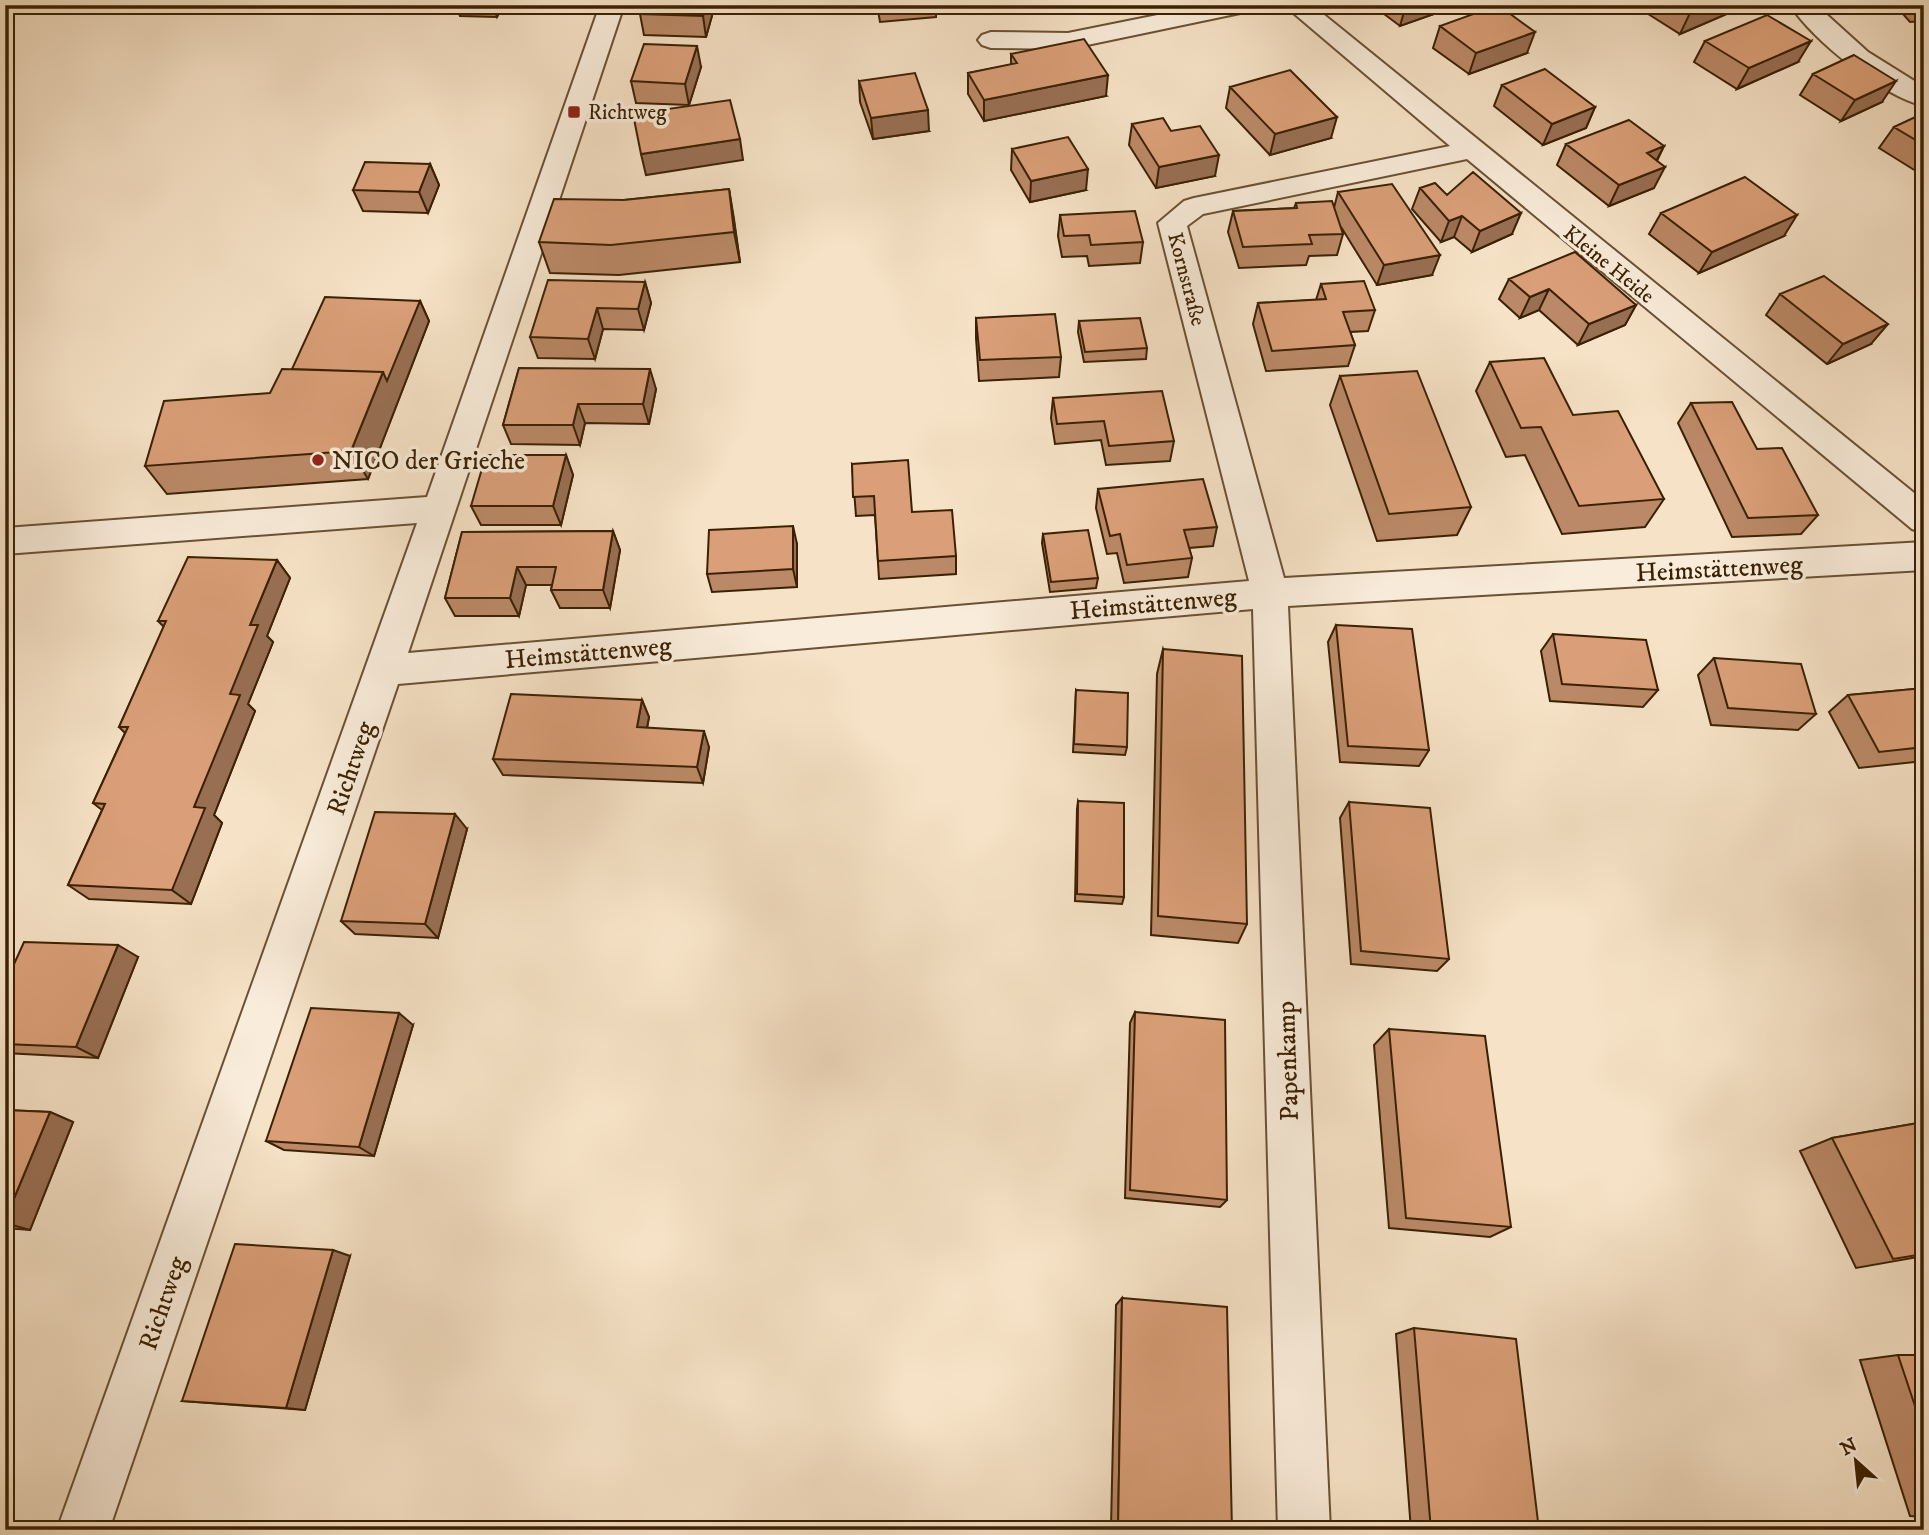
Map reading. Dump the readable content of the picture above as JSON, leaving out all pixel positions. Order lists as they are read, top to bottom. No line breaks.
{"streets":{"street":["Kleine Heide","Kornstraße","Heimstättenweg","Richtweg","Papenkamp"]},"crossings":[["Kleine Heide","Kornstraße"],["Kornstraße","Heimstättenweg"],["Kornstraße","Papenkamp"],["Heimstättenweg","Richtweg"],["Heimstättenweg","Papenkamp"]],"places":{"transit":["Richtweg"],"other":["NICO der Grieche"]},"north":"top left"}
